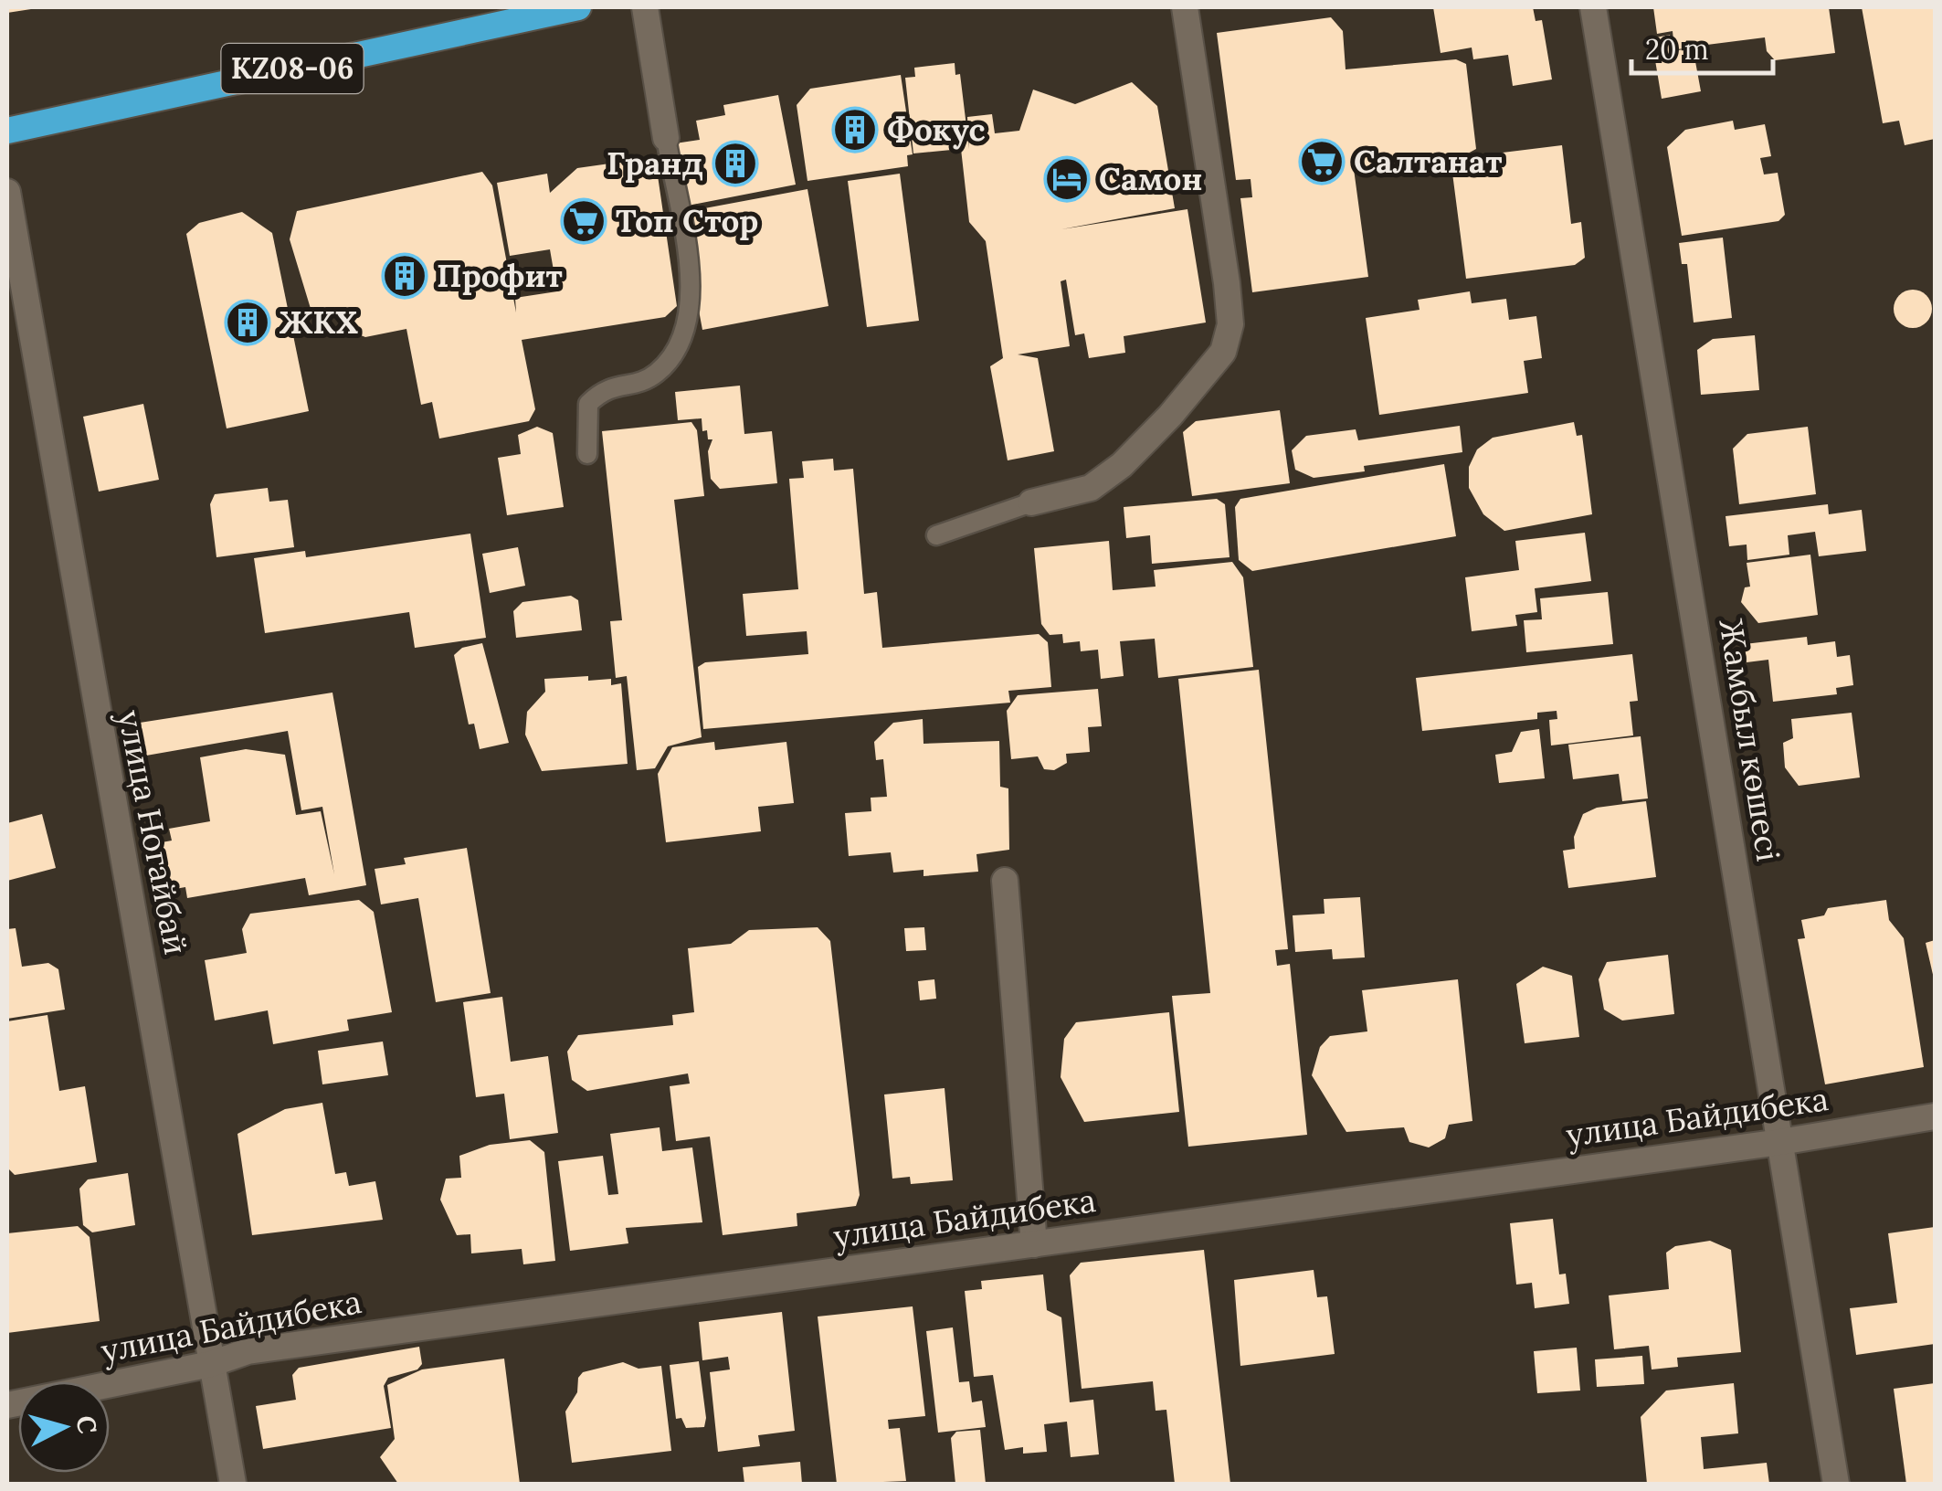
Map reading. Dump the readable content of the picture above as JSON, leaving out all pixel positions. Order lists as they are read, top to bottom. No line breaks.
{"streets":{"highway":["KZ08-06"],"street":["Жамбыл көшесі","улица Ногайбай","улица Байдибека"]},"crossings":[["Жамбыл көшесі","улица Байдибека"],["улица Ногайбай","улица Байдибека"]],"places":{"building":["Фокус","Гранд","Профит","ЖКХ"],"supermarket":["Салтанат","Топ Стор"],"hotel":["Самон"]},"scale_bar":"20 m","north":"right"}
